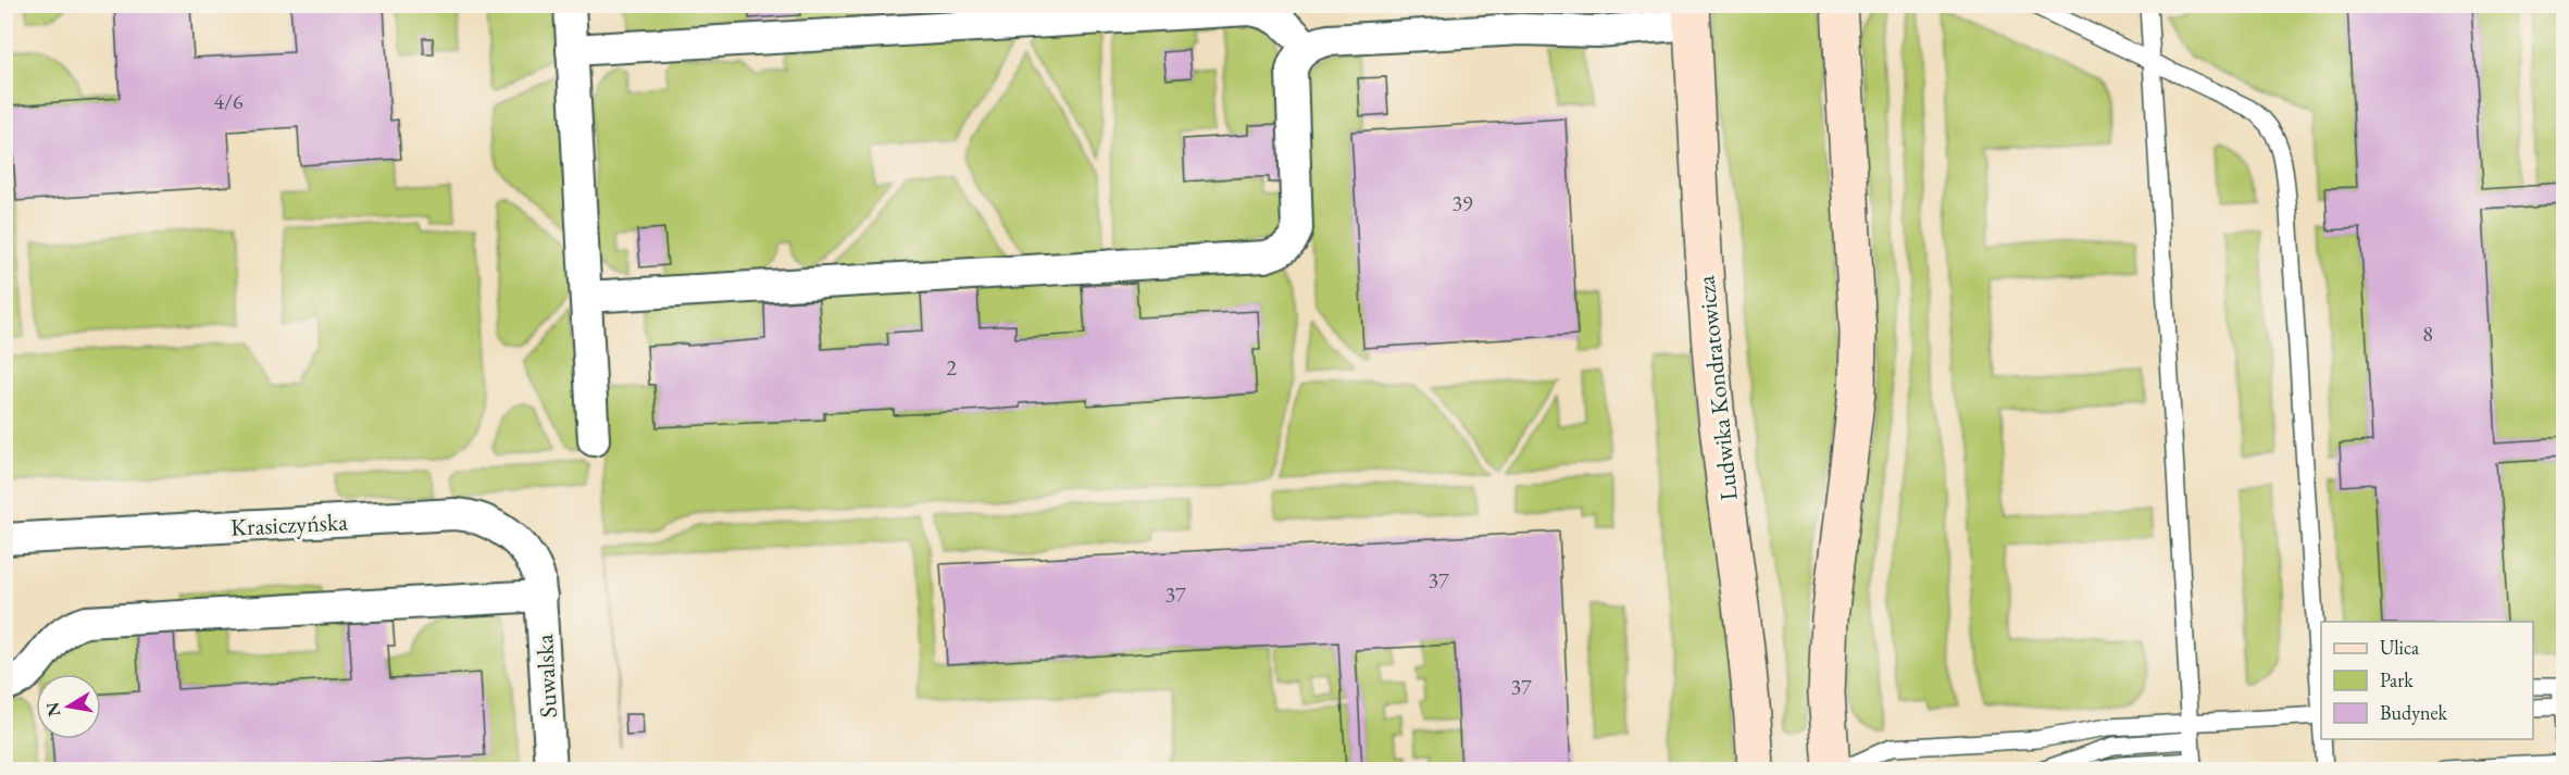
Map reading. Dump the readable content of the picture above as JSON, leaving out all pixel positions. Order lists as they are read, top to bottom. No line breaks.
{"streets":{"main road":["Ludwika Kondratowicza"],"street":["Krasiczyńska","Suwalska"]},"crossings":[["Krasiczyńska","Suwalska"]],"house_numbers":["4/6","39","8","2","37","37","37"],"legend":["Ulica","Park","Budynek"],"north":"left"}
